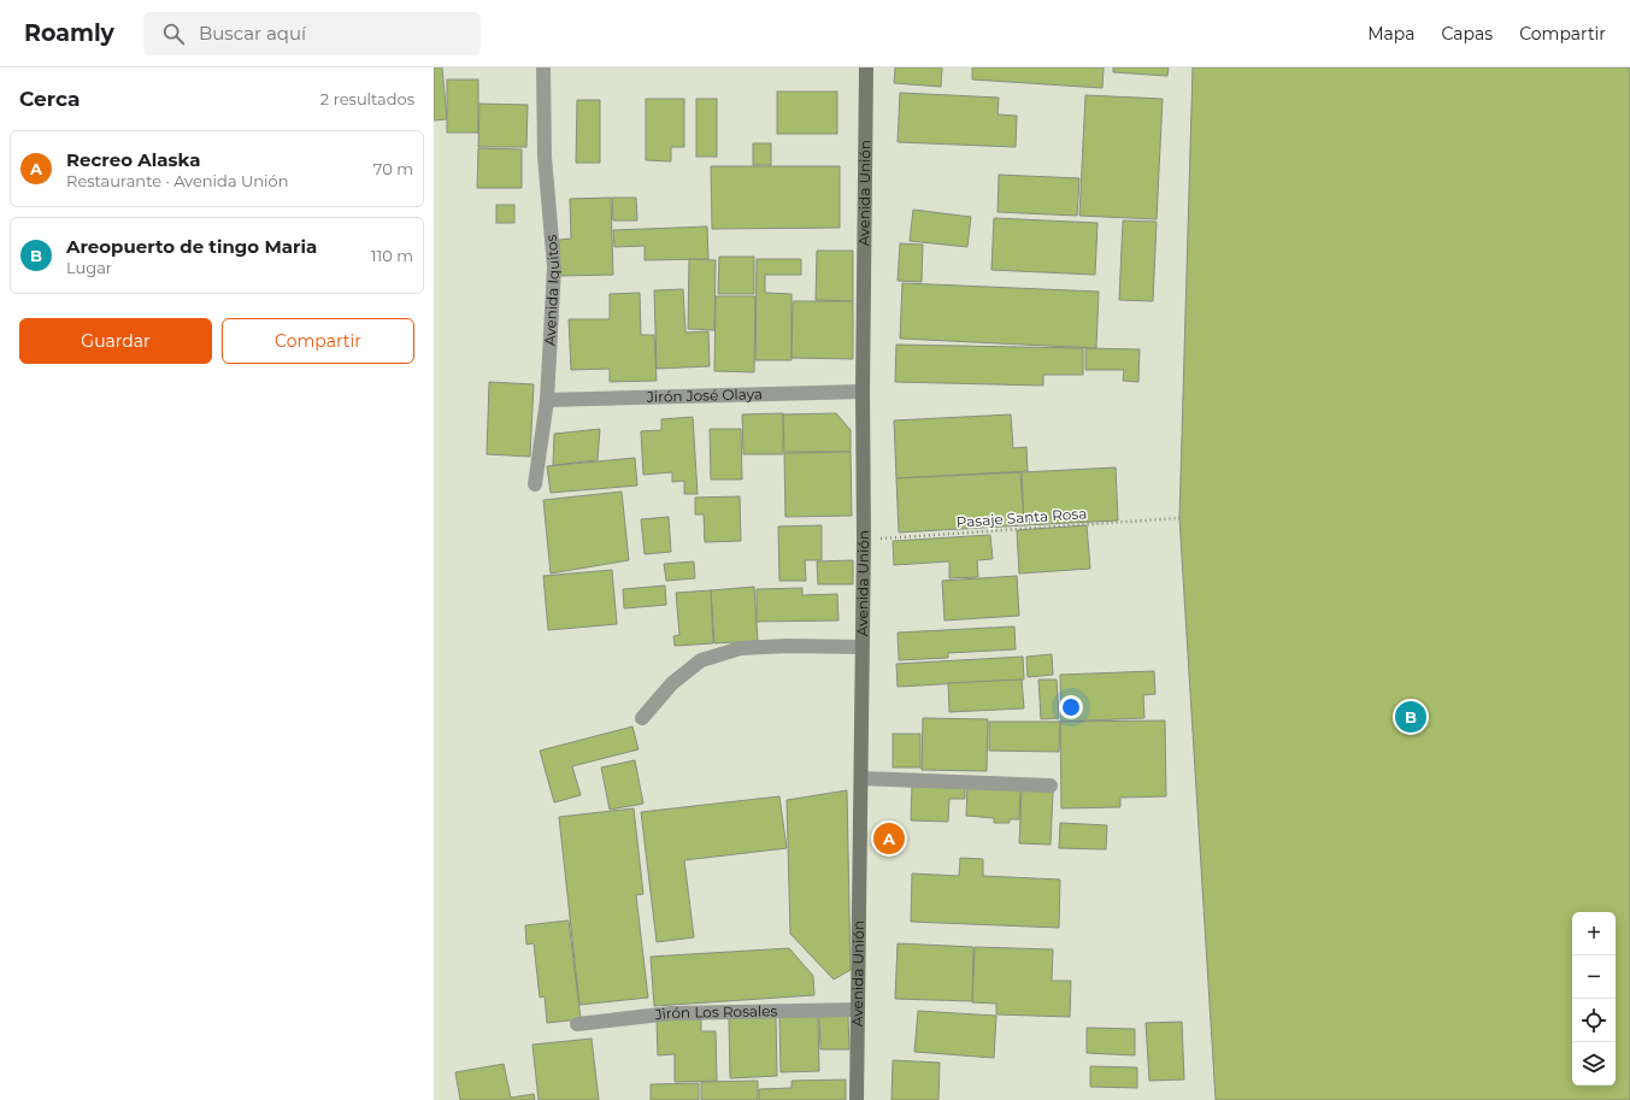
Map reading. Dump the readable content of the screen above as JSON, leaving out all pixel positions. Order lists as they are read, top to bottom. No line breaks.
{"streets":{"main road":["Avenida Unión"],"street":["Avenida Iquitos","Jirón José Olaya","Jirón Los Rosales"],"path":["Pasaje Santa Rosa"]},"crossings":[["Avenida Unión","Jirón José Olaya"],["Avenida Unión","Pasaje Santa Rosa"],["Avenida Unión","Jirón Los Rosales"],["Avenida Iquitos","Jirón José Olaya"]],"page":{"header":"Roamly","search":"Buscar aquí","nav":["Mapa","Capas","Compartir"],"heading":["Cerca","2 resultados"],"list":[{"mark":"A","name":"Recreo Alaska","note":"Restaurante · Avenida Unión","value":"70 m"},{"mark":"B","name":"Areopuerto de tingo Maria","note":"Lugar","value":"110 m"}],"buttons":["Guardar","Compartir"],"pins":["B","A"],"map_buttons":["+","−"]}}
